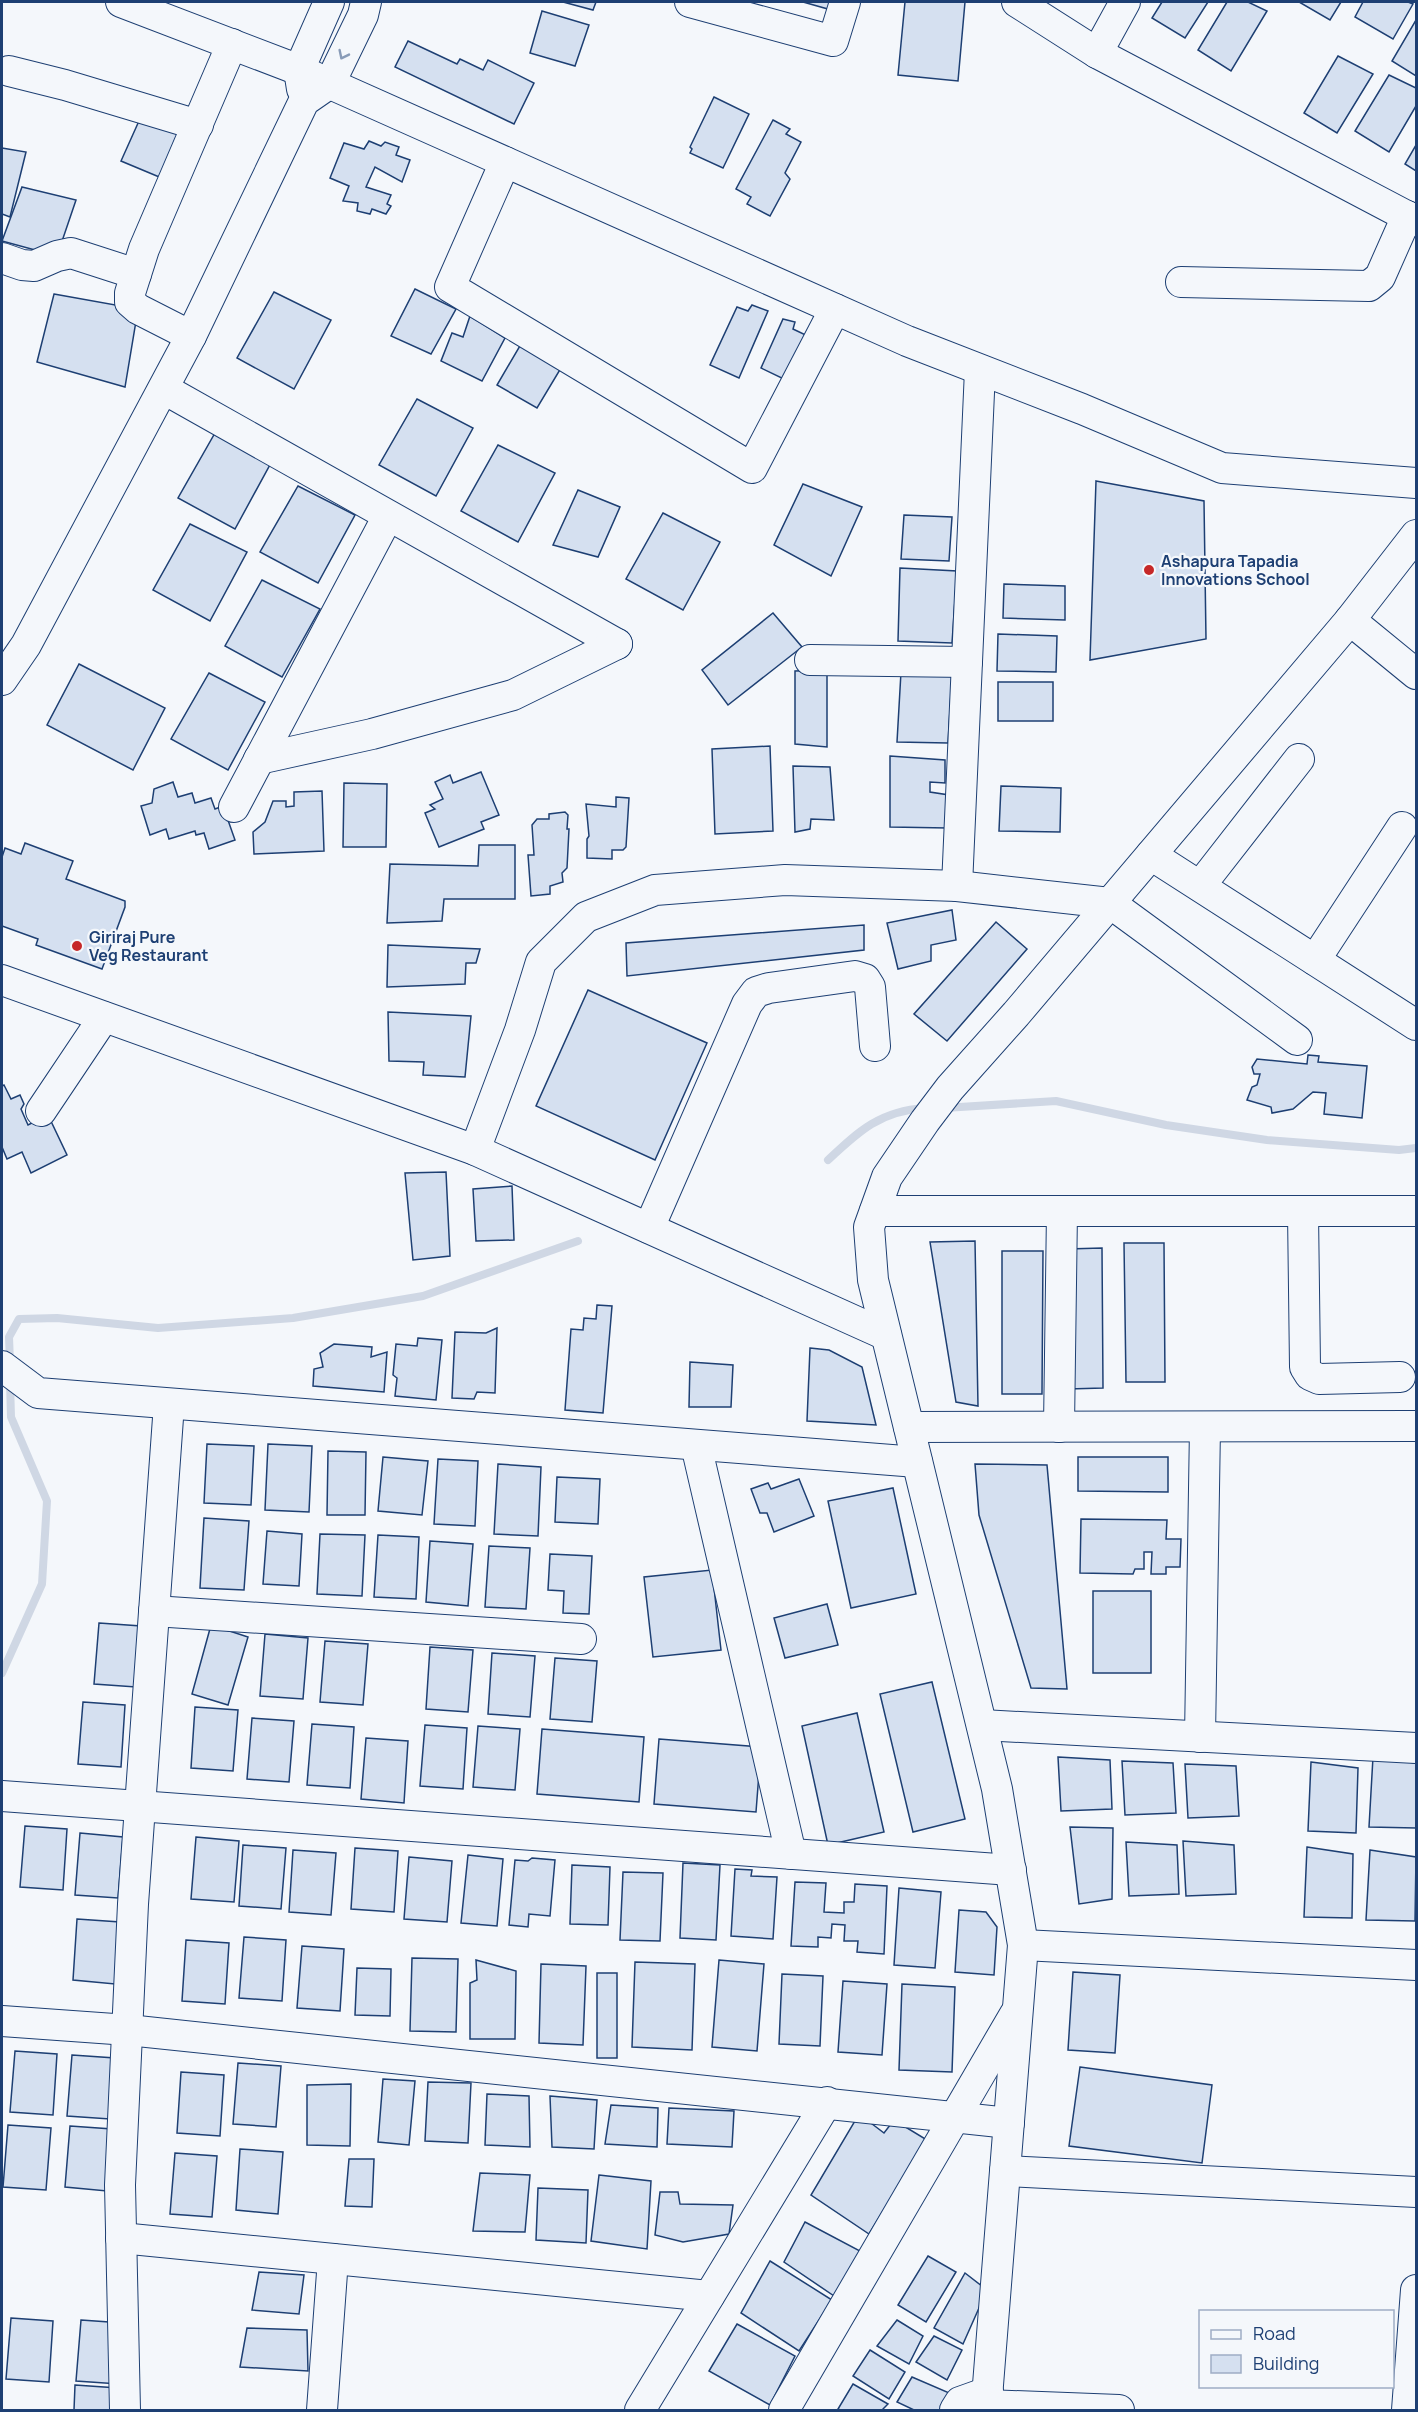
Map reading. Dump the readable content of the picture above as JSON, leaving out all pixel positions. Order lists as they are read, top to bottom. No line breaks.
{"places":["Ashapura Tapadia Innovations School","Giriraj Pure Veg Restaurant"],"legend":["Road","Building"]}
